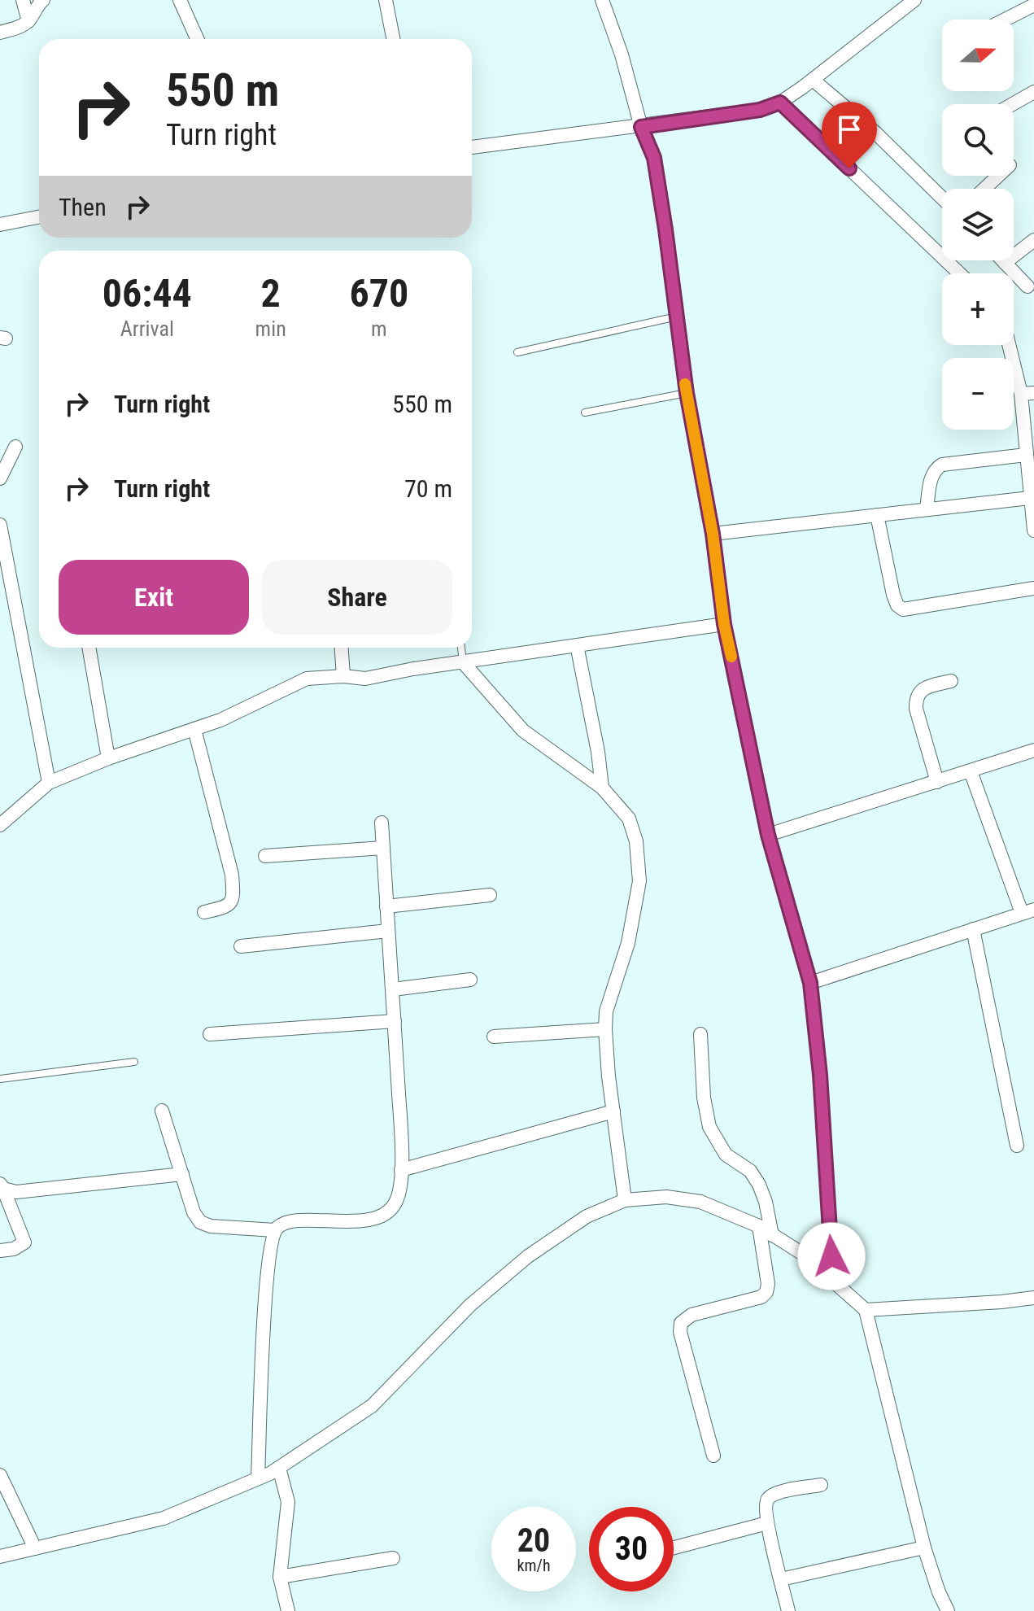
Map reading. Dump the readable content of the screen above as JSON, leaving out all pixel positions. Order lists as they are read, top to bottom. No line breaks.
{"north":"right","page":{"map_buttons":["+","−"],"turn":["550 m","Turn right"],"then":"Then","eta":["06:44","Arrival","2","min","670","m"],"list":[{"name":"Turn right","value":"550 m"},{"name":"Turn right","value":"70 m"}],"buttons":["Exit","Share"],"speed":"20 km/h","limit":"30"}}
